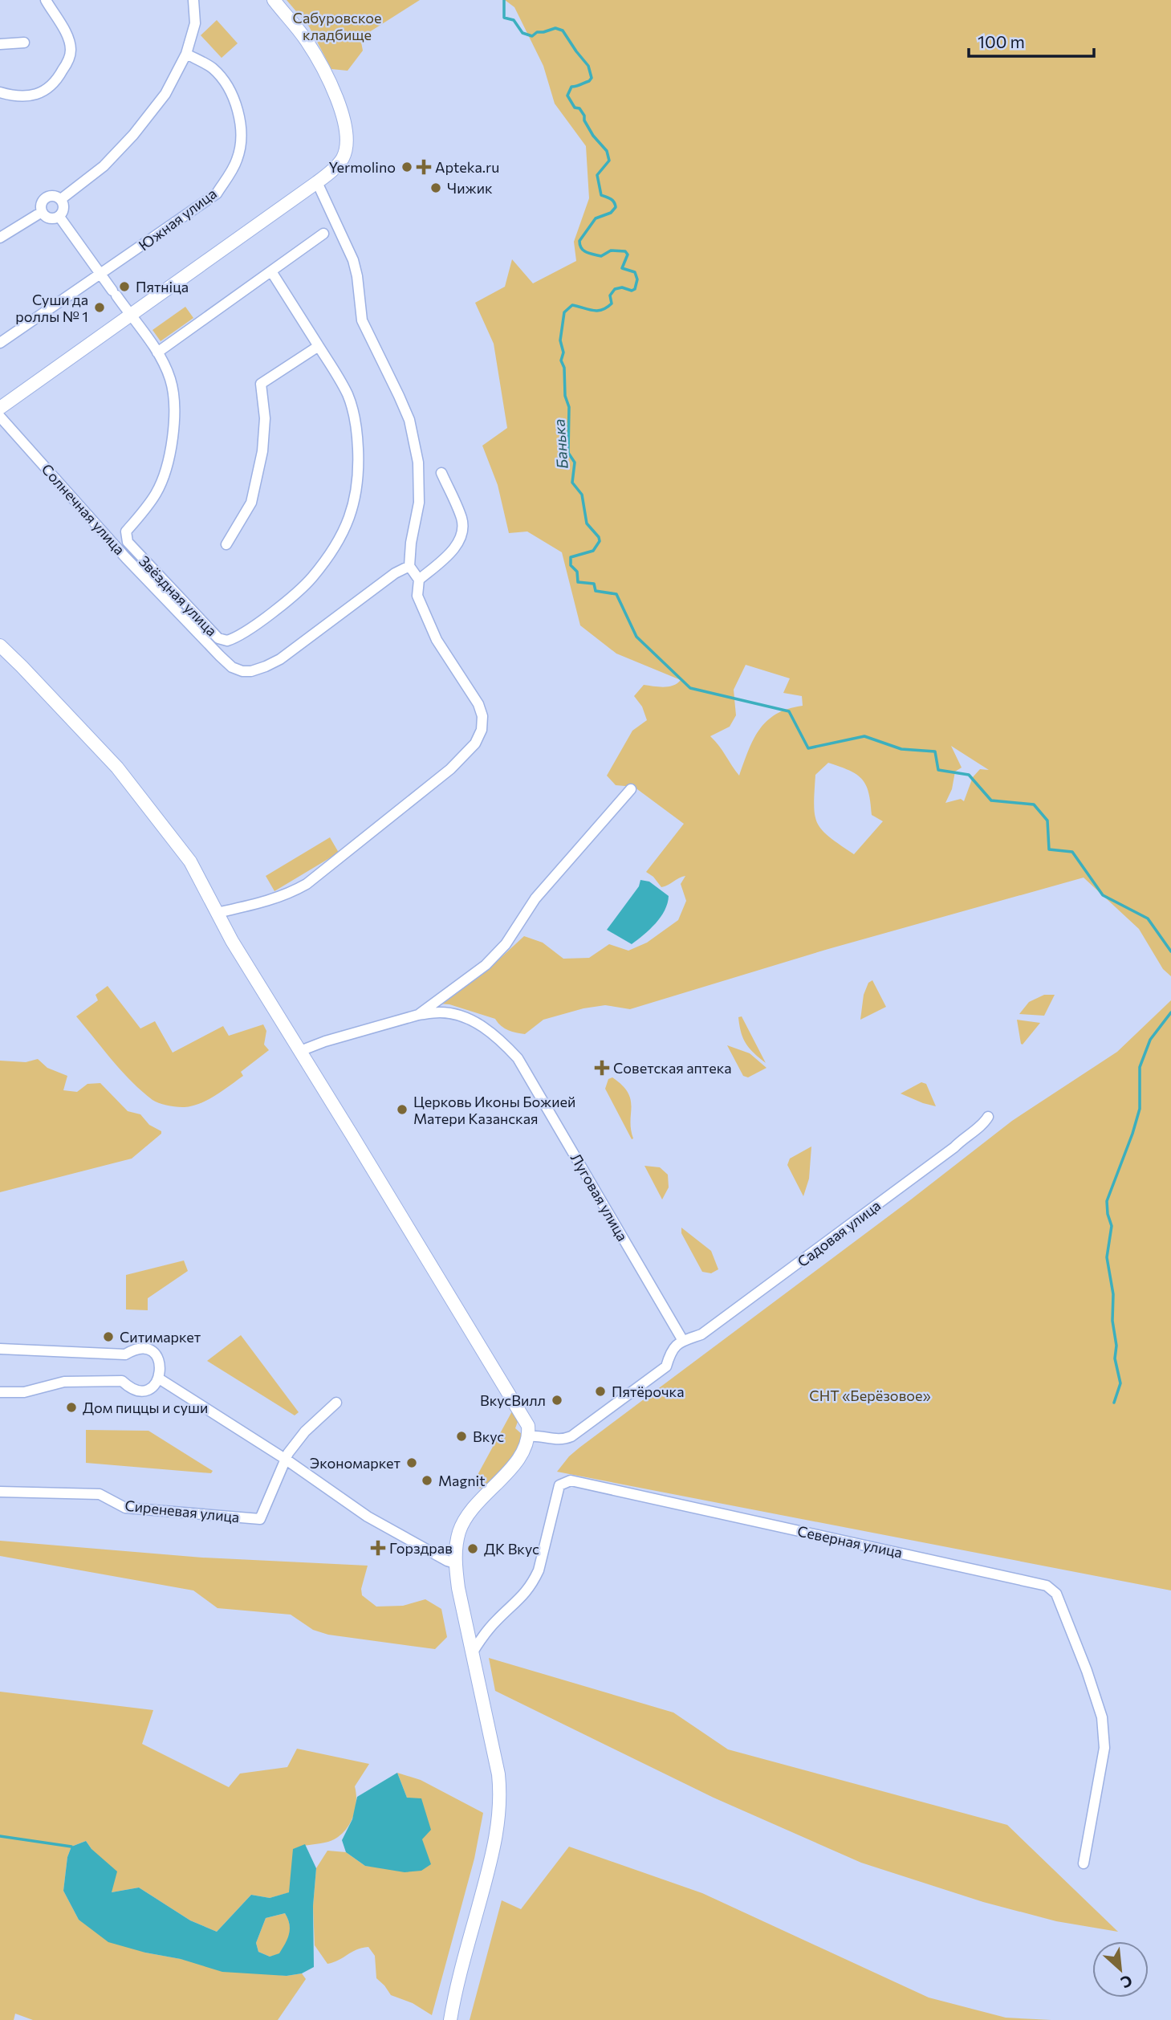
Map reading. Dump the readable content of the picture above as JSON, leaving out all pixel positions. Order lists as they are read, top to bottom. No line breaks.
{"streets":{"street":["Южная улица","Солнечная улица","Звёздная улица","Луговая улица","Садовая улица","Сиреневая улица","Северная улица"]},"crossings":[["Луговая улица","Садовая улица"]],"water":["Банька"],"parks":["Сабуровское кладбище","СНТ «Берёзовое»"],"places":{"other":["Yermolino","Чижик","Пятнiца","Суши да роллы № 1","Церковь Иконы Божией Матери Казанская","Ситимаркет","Пятёрочка","ВкусВилл","Дом пиццы и суши","Вкус","Экономаркет","Magnit","ДК Вкус"],"health":["Apteka.ru","Советская аптека","Горздрав"]},"scale_bar":"100 m","north":"bottom right"}
